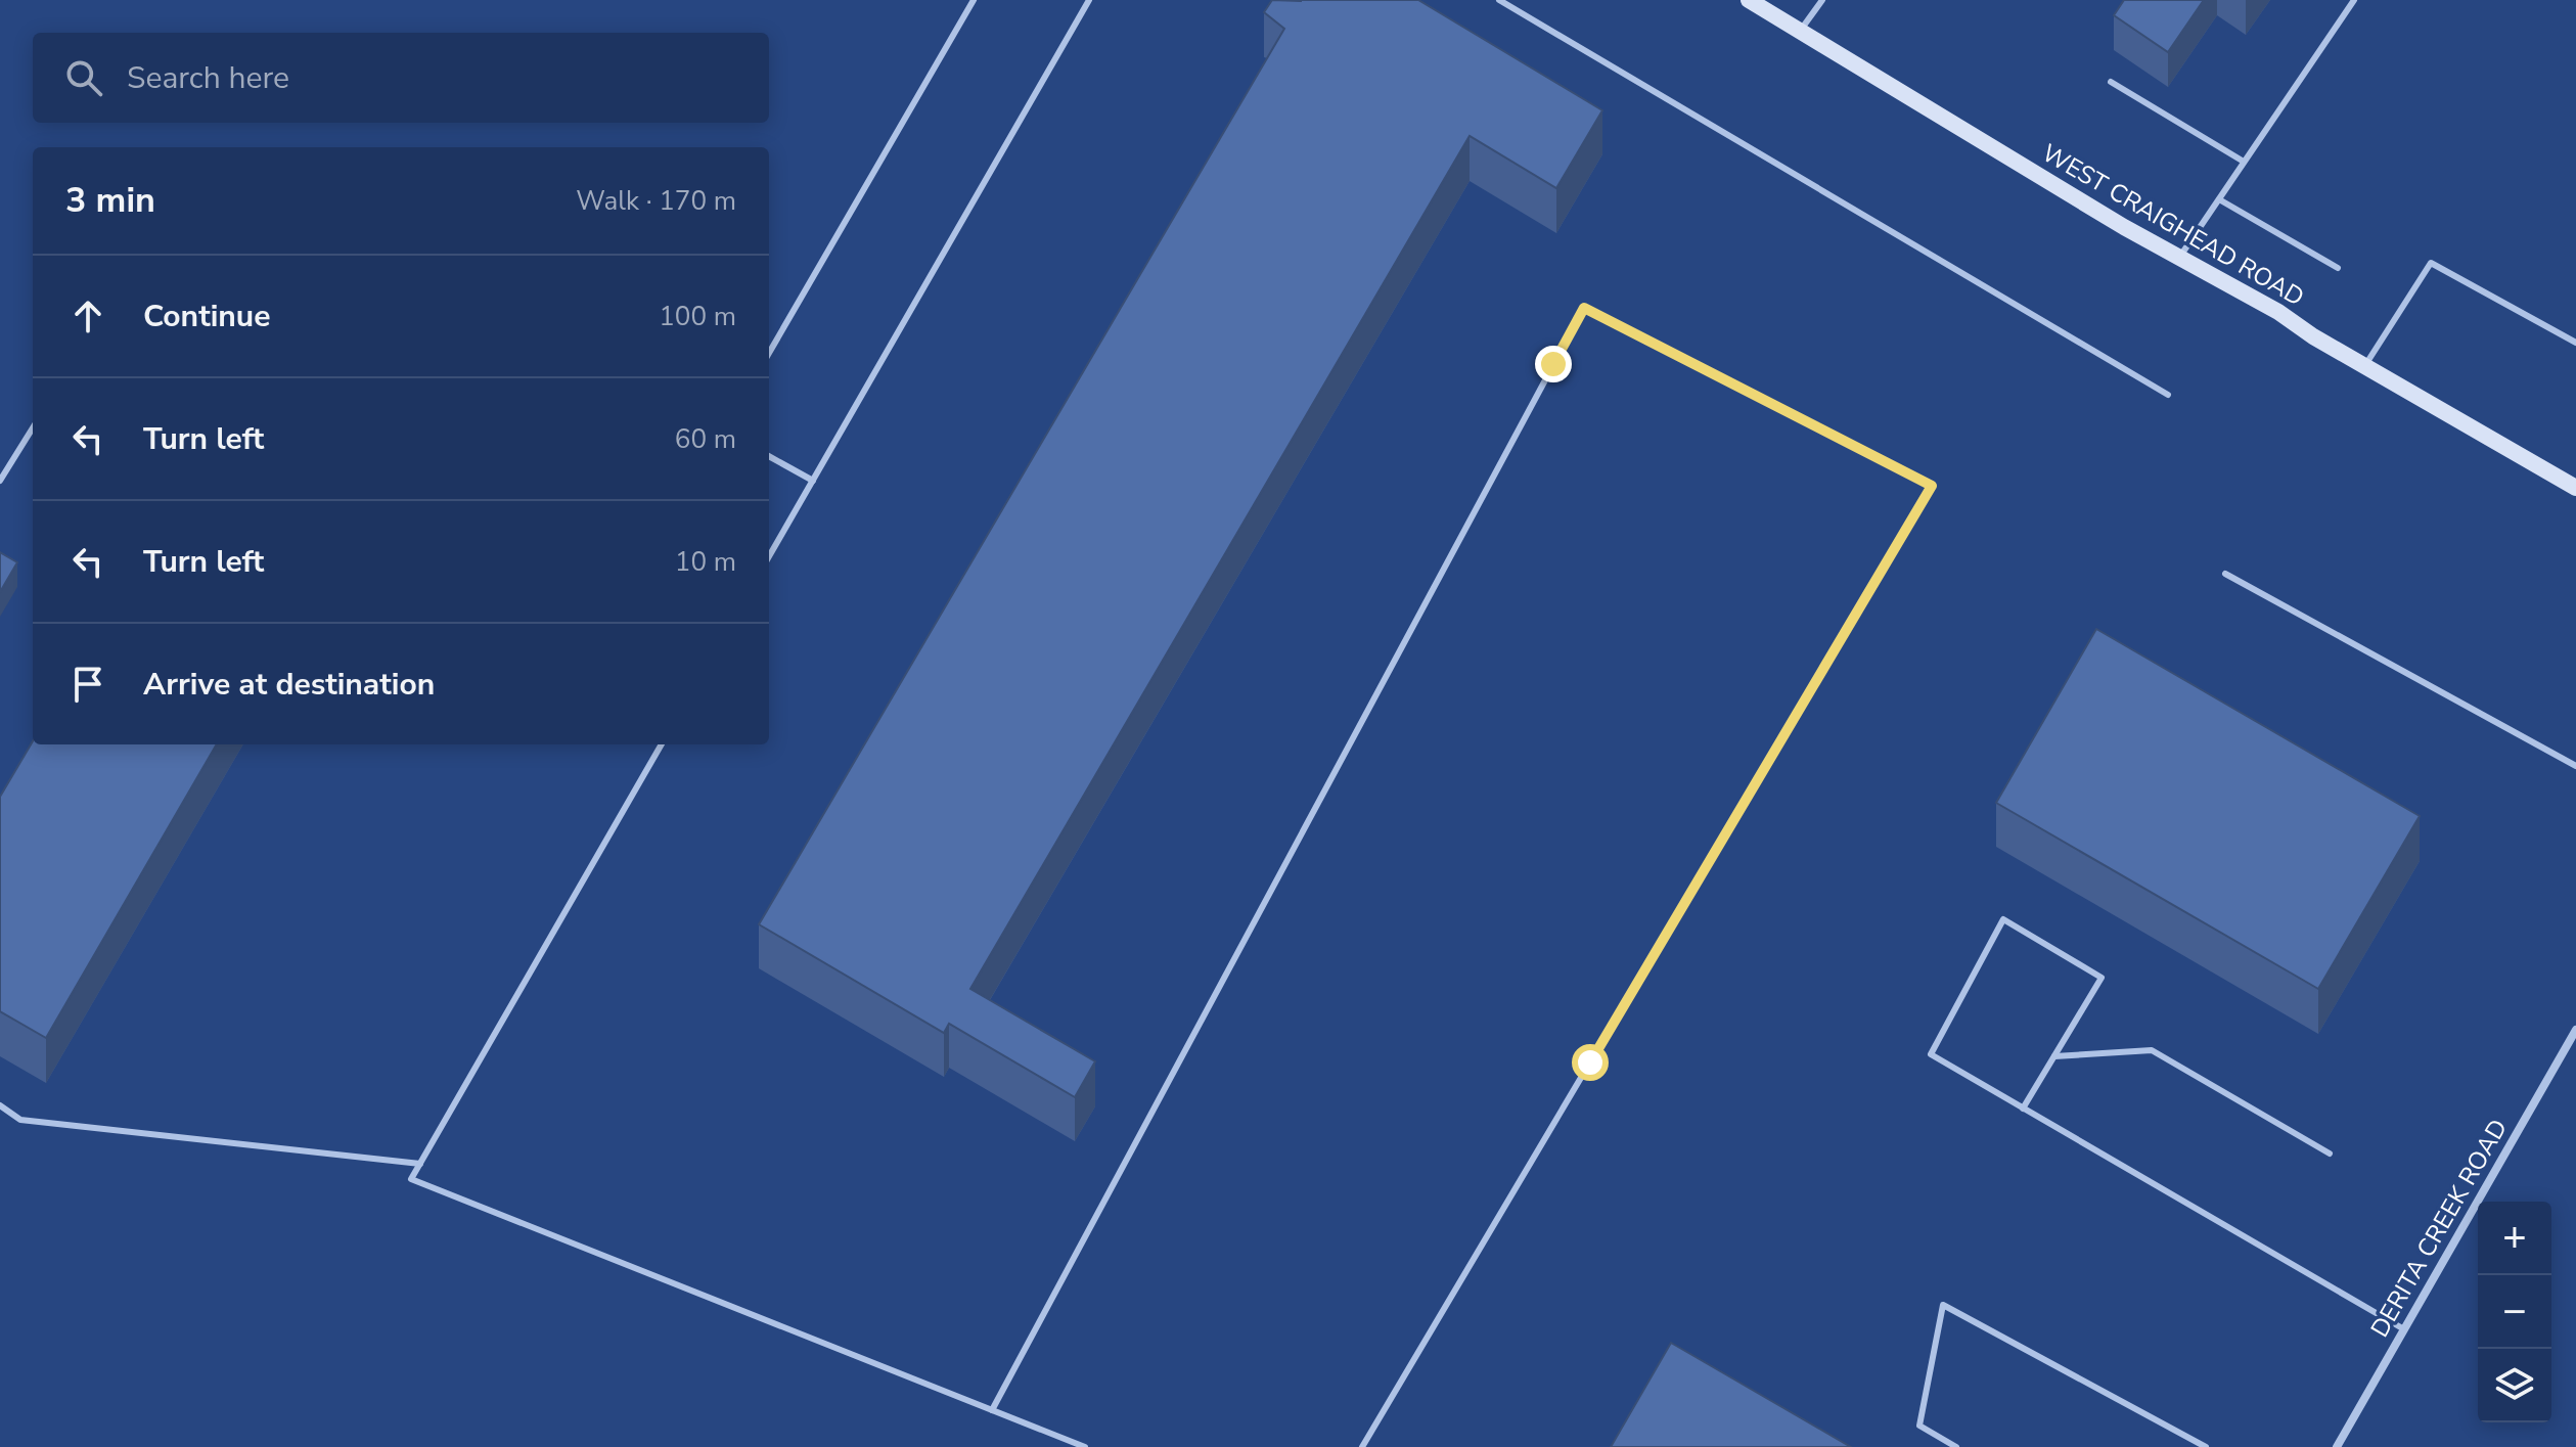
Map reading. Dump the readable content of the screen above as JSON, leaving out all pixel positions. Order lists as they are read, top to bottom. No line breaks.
{"streets":{"street":["WEST CRAIGHEAD ROAD","DERITA CREEK ROAD"]},"page":{"search":"Search here","heading":["3 min","Walk · 170 m"],"list":[["Continue","100 m"],["Turn left","60 m"],["Turn left","10 m"],"Arrive at destination"],"map_buttons":["+","−"]}}
